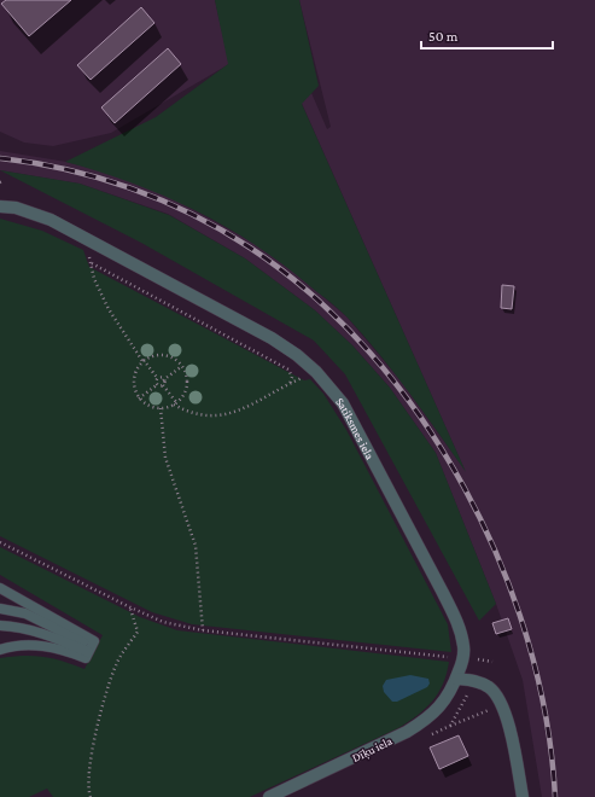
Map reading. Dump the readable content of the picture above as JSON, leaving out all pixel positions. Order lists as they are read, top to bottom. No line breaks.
{"streets":{"street":["Satiksmes iela","Dīķu iela"]},"crossings":[["Satiksmes iela","Dīķu iela"]],"scale_bar":"50 m"}
